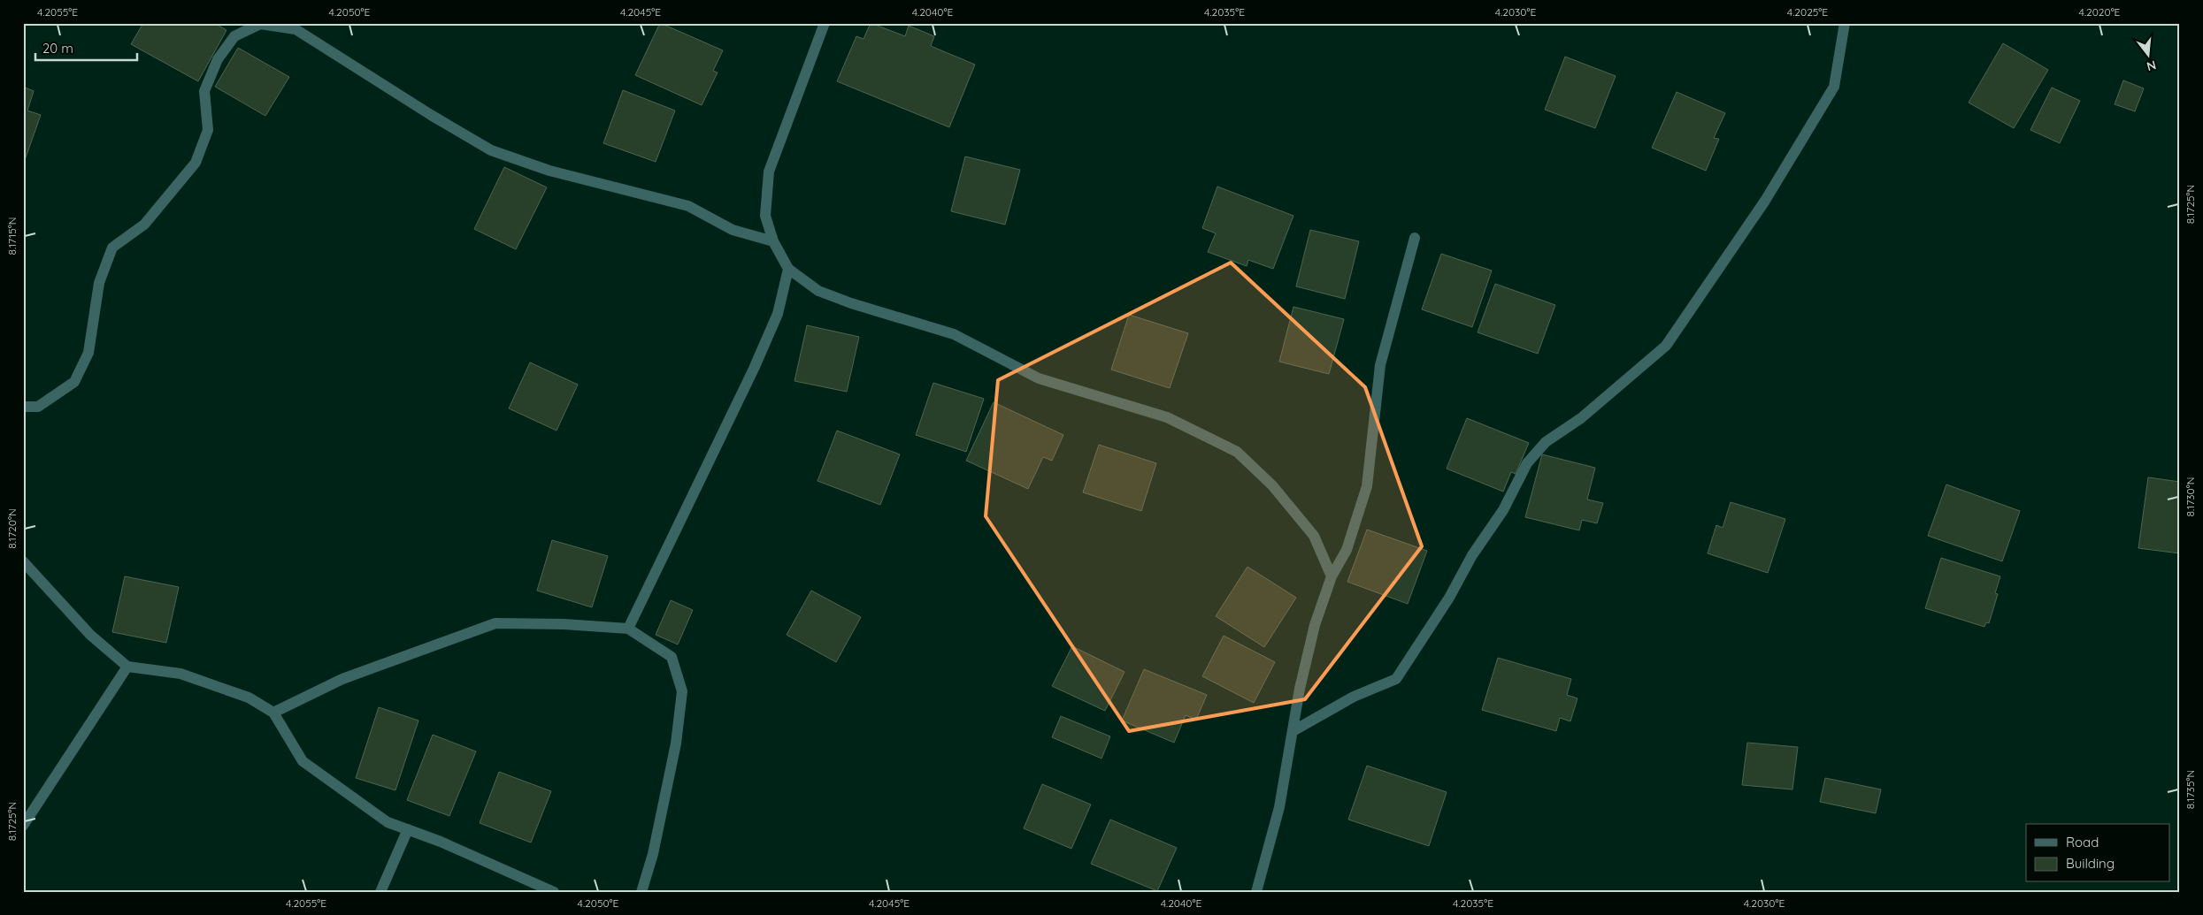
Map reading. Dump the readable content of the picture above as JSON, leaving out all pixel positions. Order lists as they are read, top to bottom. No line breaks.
{"legend":["Road","Building"],"scale_bar":"20 m","north":"bottom","coordinates":["4.2055°E","4.2050°E","4.2045°E","4.2040°E","4.2035°E","4.2030°E","4.2025°E","4.2020°E","8.1725°N","8.1715°N","8.1730°N","8.1720°N","8.1735°N"]}
